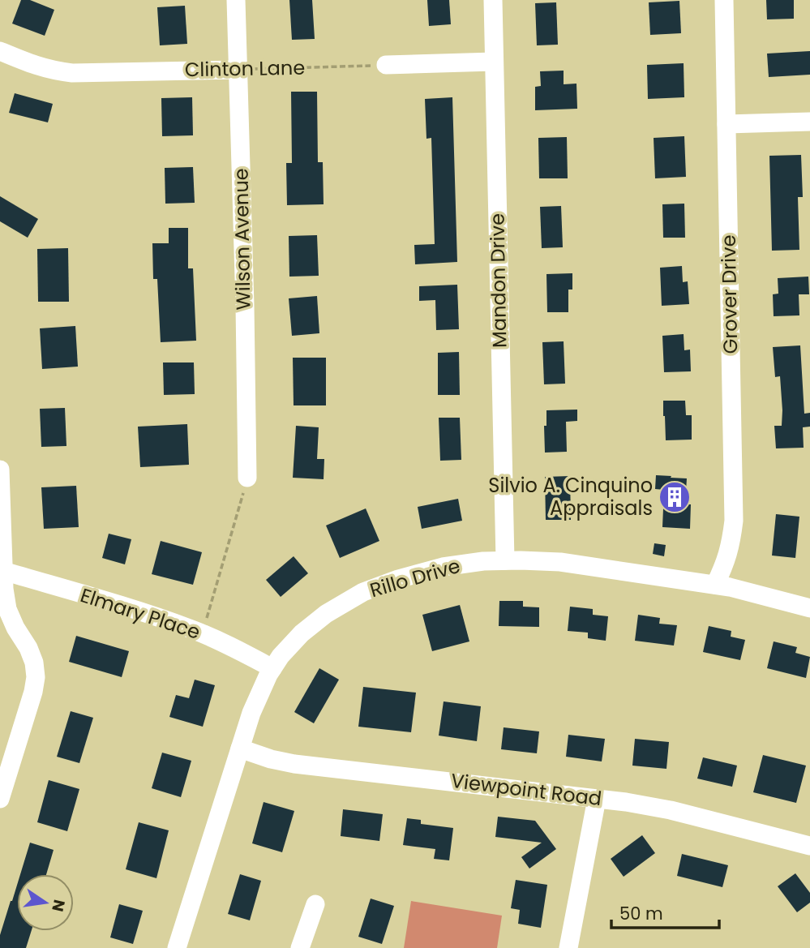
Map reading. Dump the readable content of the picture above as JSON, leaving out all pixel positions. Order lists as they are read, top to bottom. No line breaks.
{"streets":{"street":["Clinton Lane","Wilson Avenue","Mandon Drive","Grover Drive","Rillo Drive","Elmary Place","Viewpoint Road"]},"crossings":[["Clinton Lane","Wilson Avenue"],["Mandon Drive","Rillo Drive"],["Grover Drive","Rillo Drive"],["Rillo Drive","Elmary Place"],["Rillo Drive","Viewpoint Road"]],"places":{"building":["Silvio A. Cinquino Appraisals"]},"scale_bar":"50 m","north":"right"}
